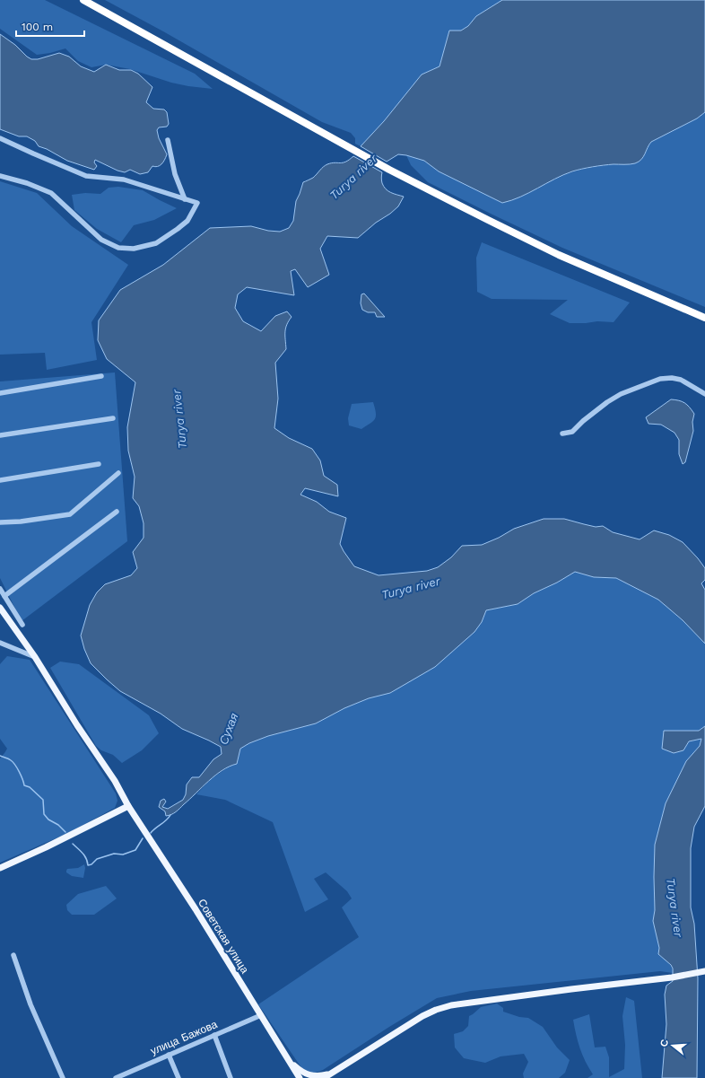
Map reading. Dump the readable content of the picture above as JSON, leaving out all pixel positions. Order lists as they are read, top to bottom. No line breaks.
{"streets":{"main road":["Советская улица"],"street":["улица Бажова"]},"crossings":[["Советская улица","улица Бажова"]],"water":["Turya river","Сухая"],"scale_bar":"100 m","north":"left"}
